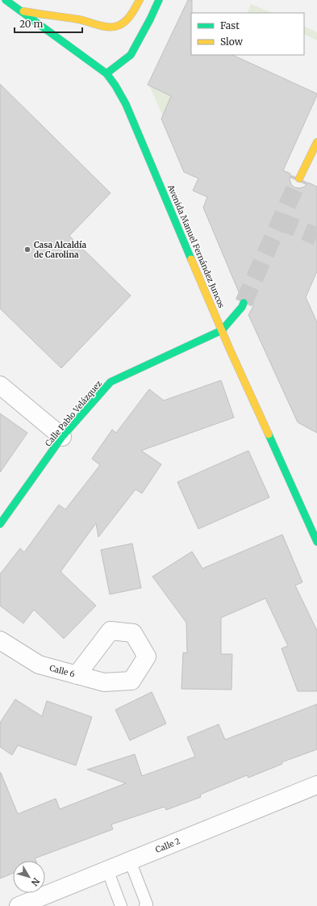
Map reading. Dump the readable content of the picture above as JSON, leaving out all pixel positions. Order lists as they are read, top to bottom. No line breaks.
{"streets":{"street":["Avenida Manuel Fernández Juncos","Calle Pablo Velázquez","Calle 6","Calle 2"]},"crossings":[["Avenida Manuel Fernández Juncos","Calle Pablo Velázquez"]],"places":["Casa Alcaldía de Carolina"],"legend":["Fast","Slow"],"scale_bar":"20 m","north":"bottom right"}
